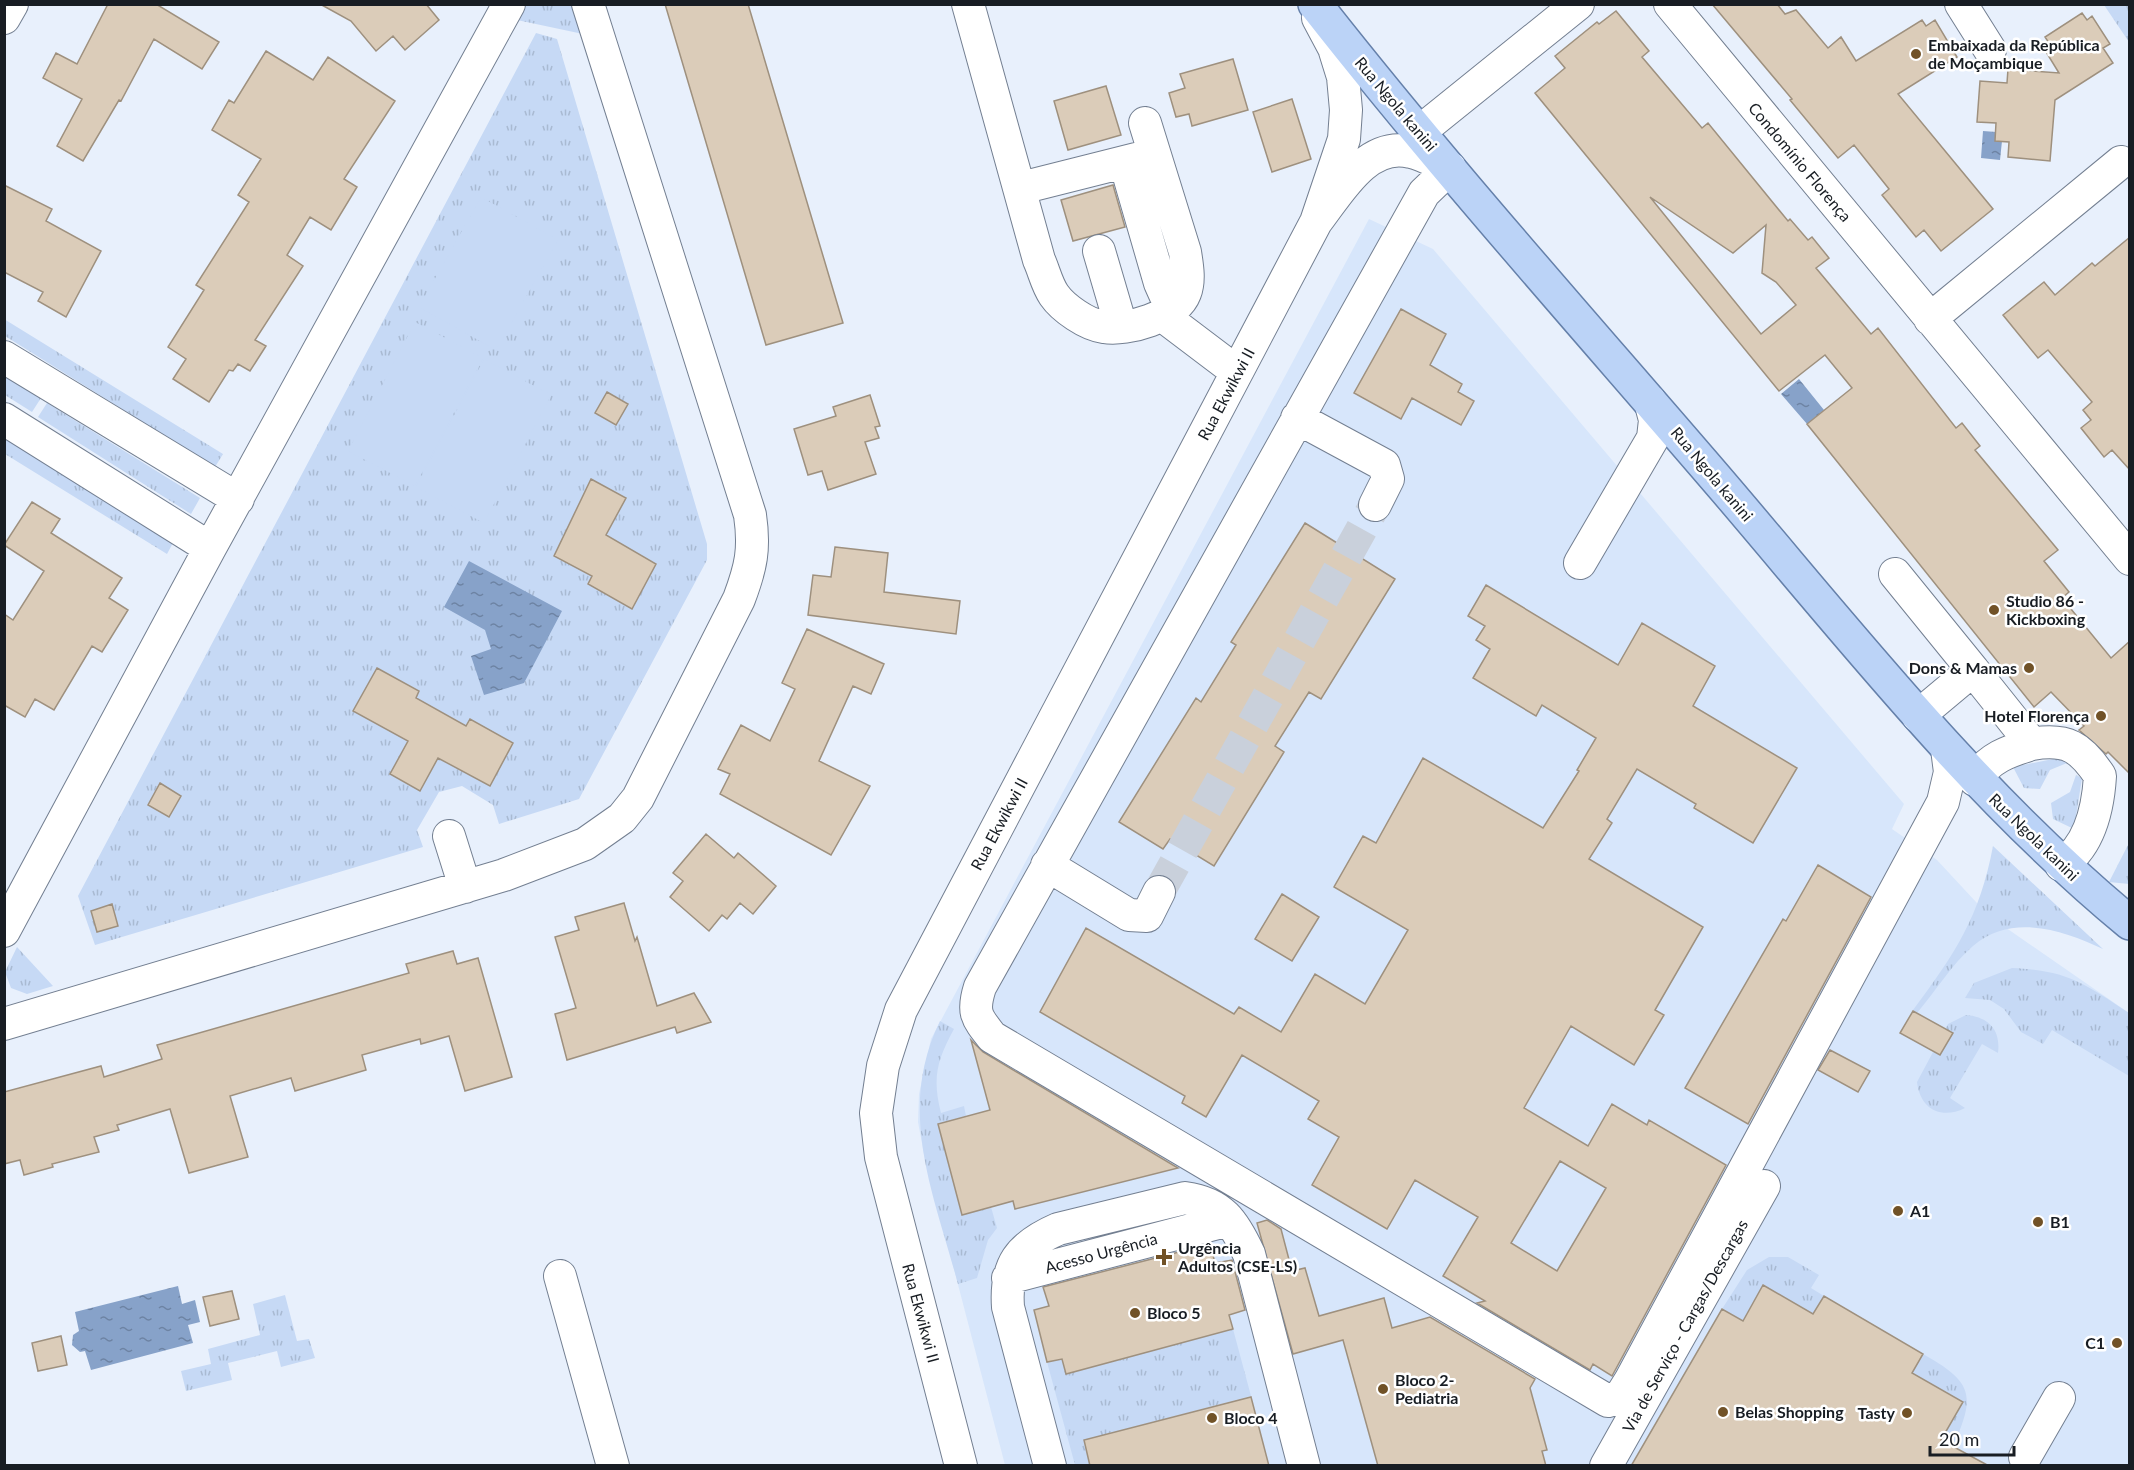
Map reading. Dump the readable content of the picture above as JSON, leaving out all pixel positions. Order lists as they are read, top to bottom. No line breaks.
{"streets":{"main road":["Rua Ngola kanini"],"street":["Condomínio Florença","Rua Ekwikwi II","Via de Serviço - Cargas/Descargas"]},"crossings":[["Rua Ngola kanini","Rua Ekwikwi II"]],"places":{"other":["Embaixada da República de Moçambique","Studio 86 - Kickboxing","Dons & Mamas","Hotel Florença","A1","B1","Bloco 5","C1","Bloco 2- Pediatria","Belas Shopping","Tasty","Bloco 4"],"health":["Urgência Adultos (CSE-LS)"]},"scale_bar":"20 m"}
